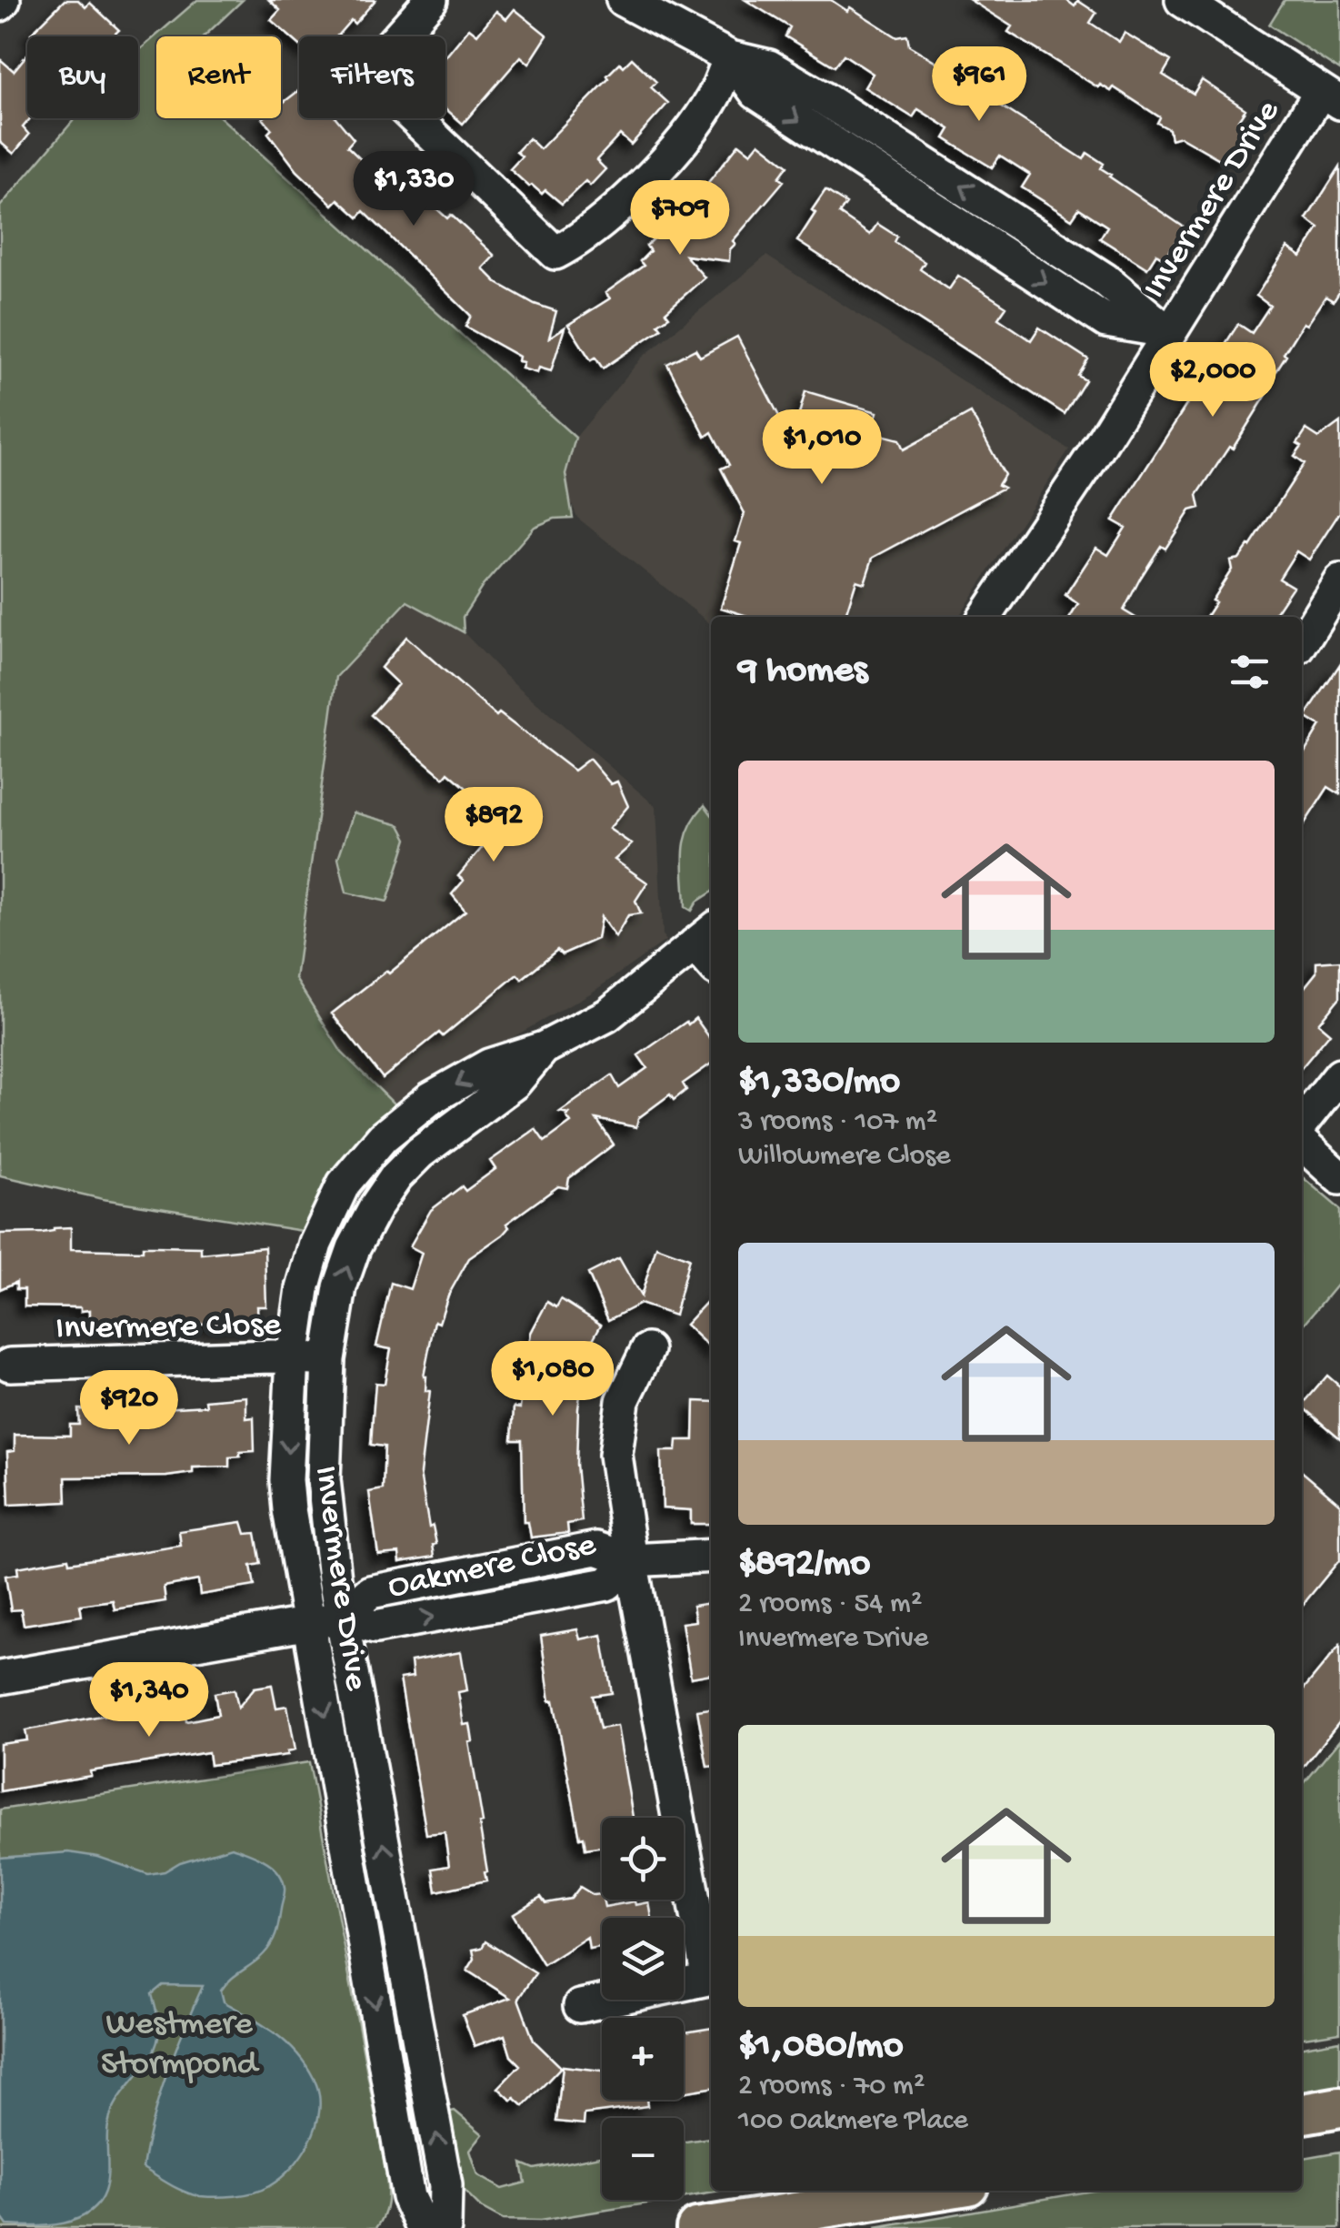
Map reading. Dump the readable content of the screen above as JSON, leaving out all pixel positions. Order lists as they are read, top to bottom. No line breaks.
{"streets":{"street":["Invermere Drive","Invermere Close","Oakmere Close"]},"crossings":[["Invermere Drive","Invermere Close"],["Invermere Drive","Oakmere Close"]],"parks":["Westmere Stormpond"],"page":{"chip":["Buy","Rent","Filters"],"price":["$961","$1,330","$709","$2,000","$1,010","$892","$1,080","$920","$1,340"],"heading":"9 homes","list":[{"name":"$1,330/mo","note":"3 rooms · 107 m² · Willowmere Close"},{"name":"$892/mo","note":"2 rooms · 54 m² · Invermere Drive"},{"name":"$1,080/mo","note":"2 rooms · 70 m² · 100 Oakmere Place"}],"map_buttons":["+","−"]}}
